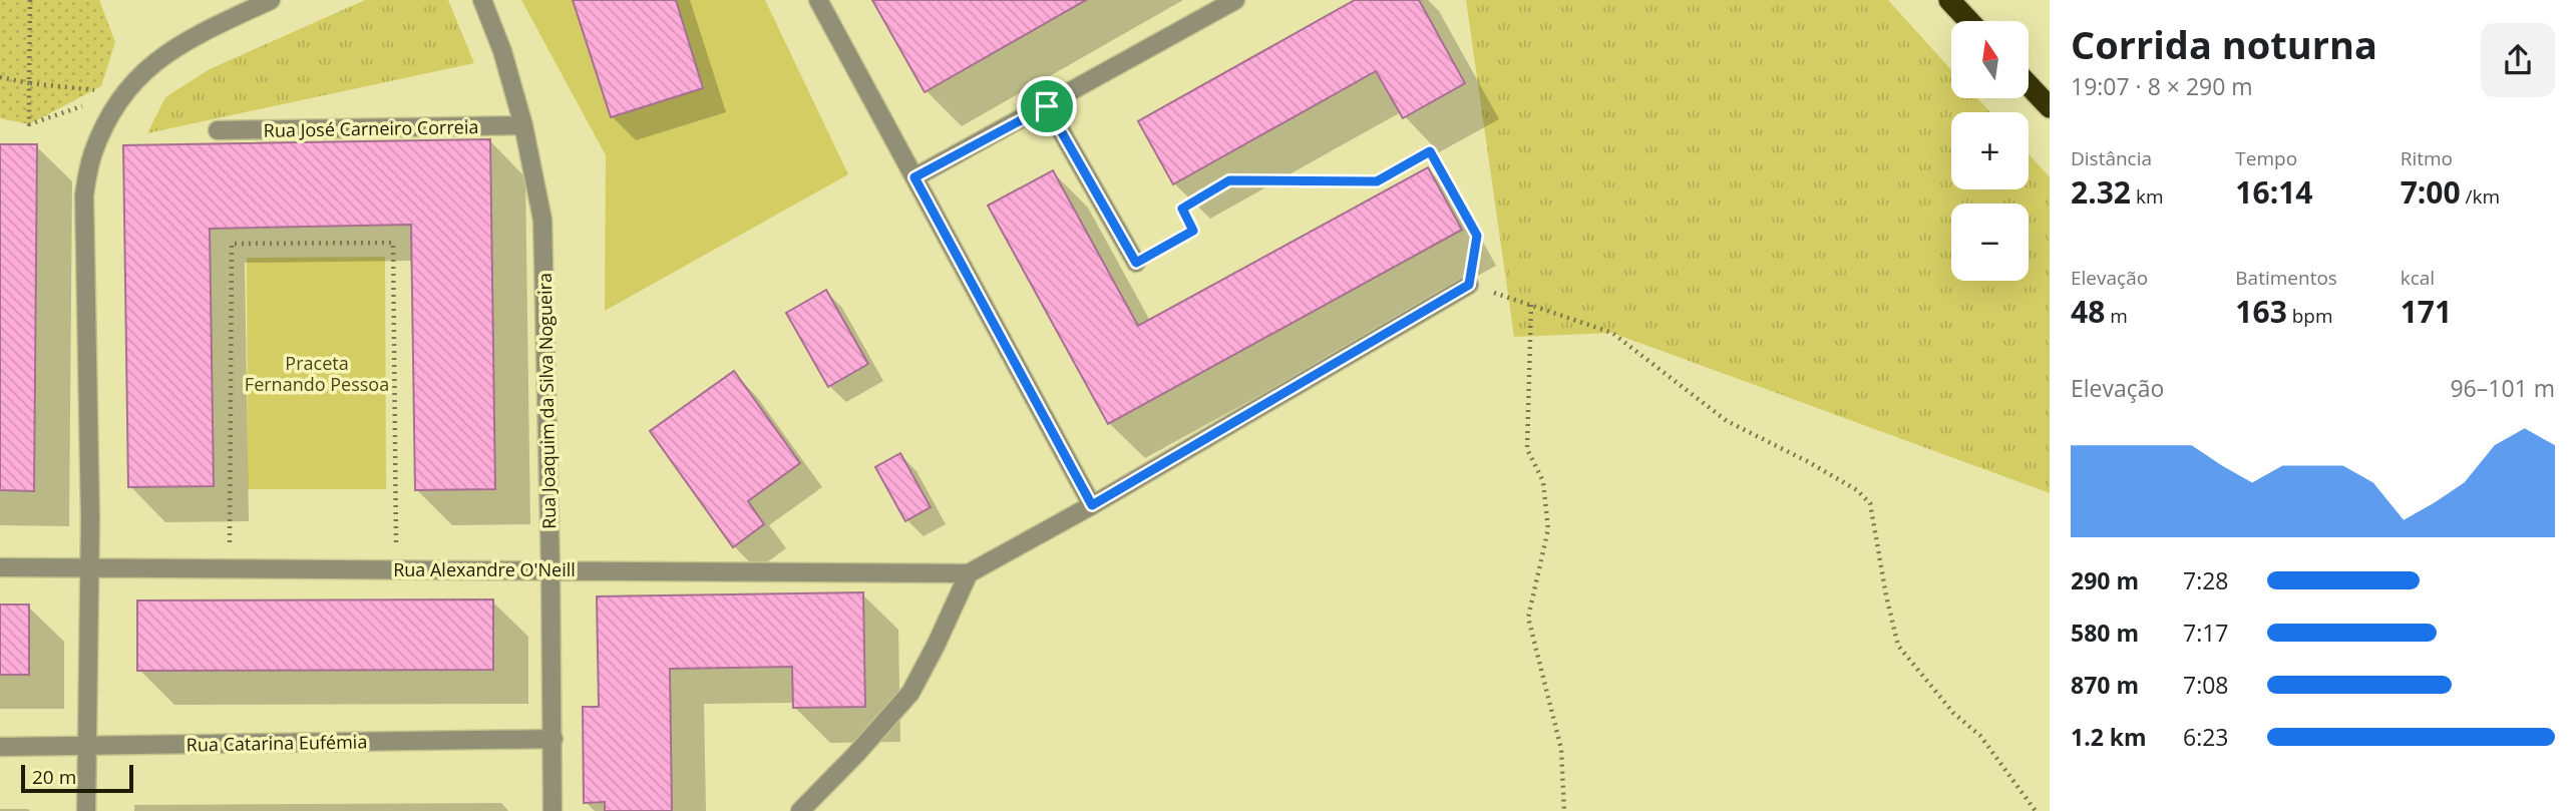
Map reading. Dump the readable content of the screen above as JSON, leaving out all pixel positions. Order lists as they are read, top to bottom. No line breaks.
{"streets":{"street":["Rua José Carneiro Correia","Rua Joaquim da Silva Nogueira","Rua Alexandre O'Neill","Rua Catarina Eufémia"]},"crossings":[["Rua José Carneiro Correia","Rua Joaquim da Silva Nogueira"],["Rua Joaquim da Silva Nogueira","Rua Alexandre O'Neill"],["Rua Joaquim da Silva Nogueira","Rua Catarina Eufémia"]],"parks":["Praceta Fernando Pessoa"],"scale_bar":"20 m","north":"top","page":{"heading":["Corrida noturna","19:07 · 8 × 290 m"],"map_buttons":["+","−"],"stats":[["Distância","2.32 km"],["Tempo","16:14"],["Ritmo","7:00 /km"],["Elevação","48 m"],["Batimentos","163 bpm"],["kcal","171"]],"chart":["Elevação","96–101 m"],"list":[{"name":"290 m","note":"7:28"},{"name":"580 m","note":"7:17"},{"name":"870 m","note":"7:08"},{"name":"1.2 km","note":"6:23"}],"scale":"20 m"}}
